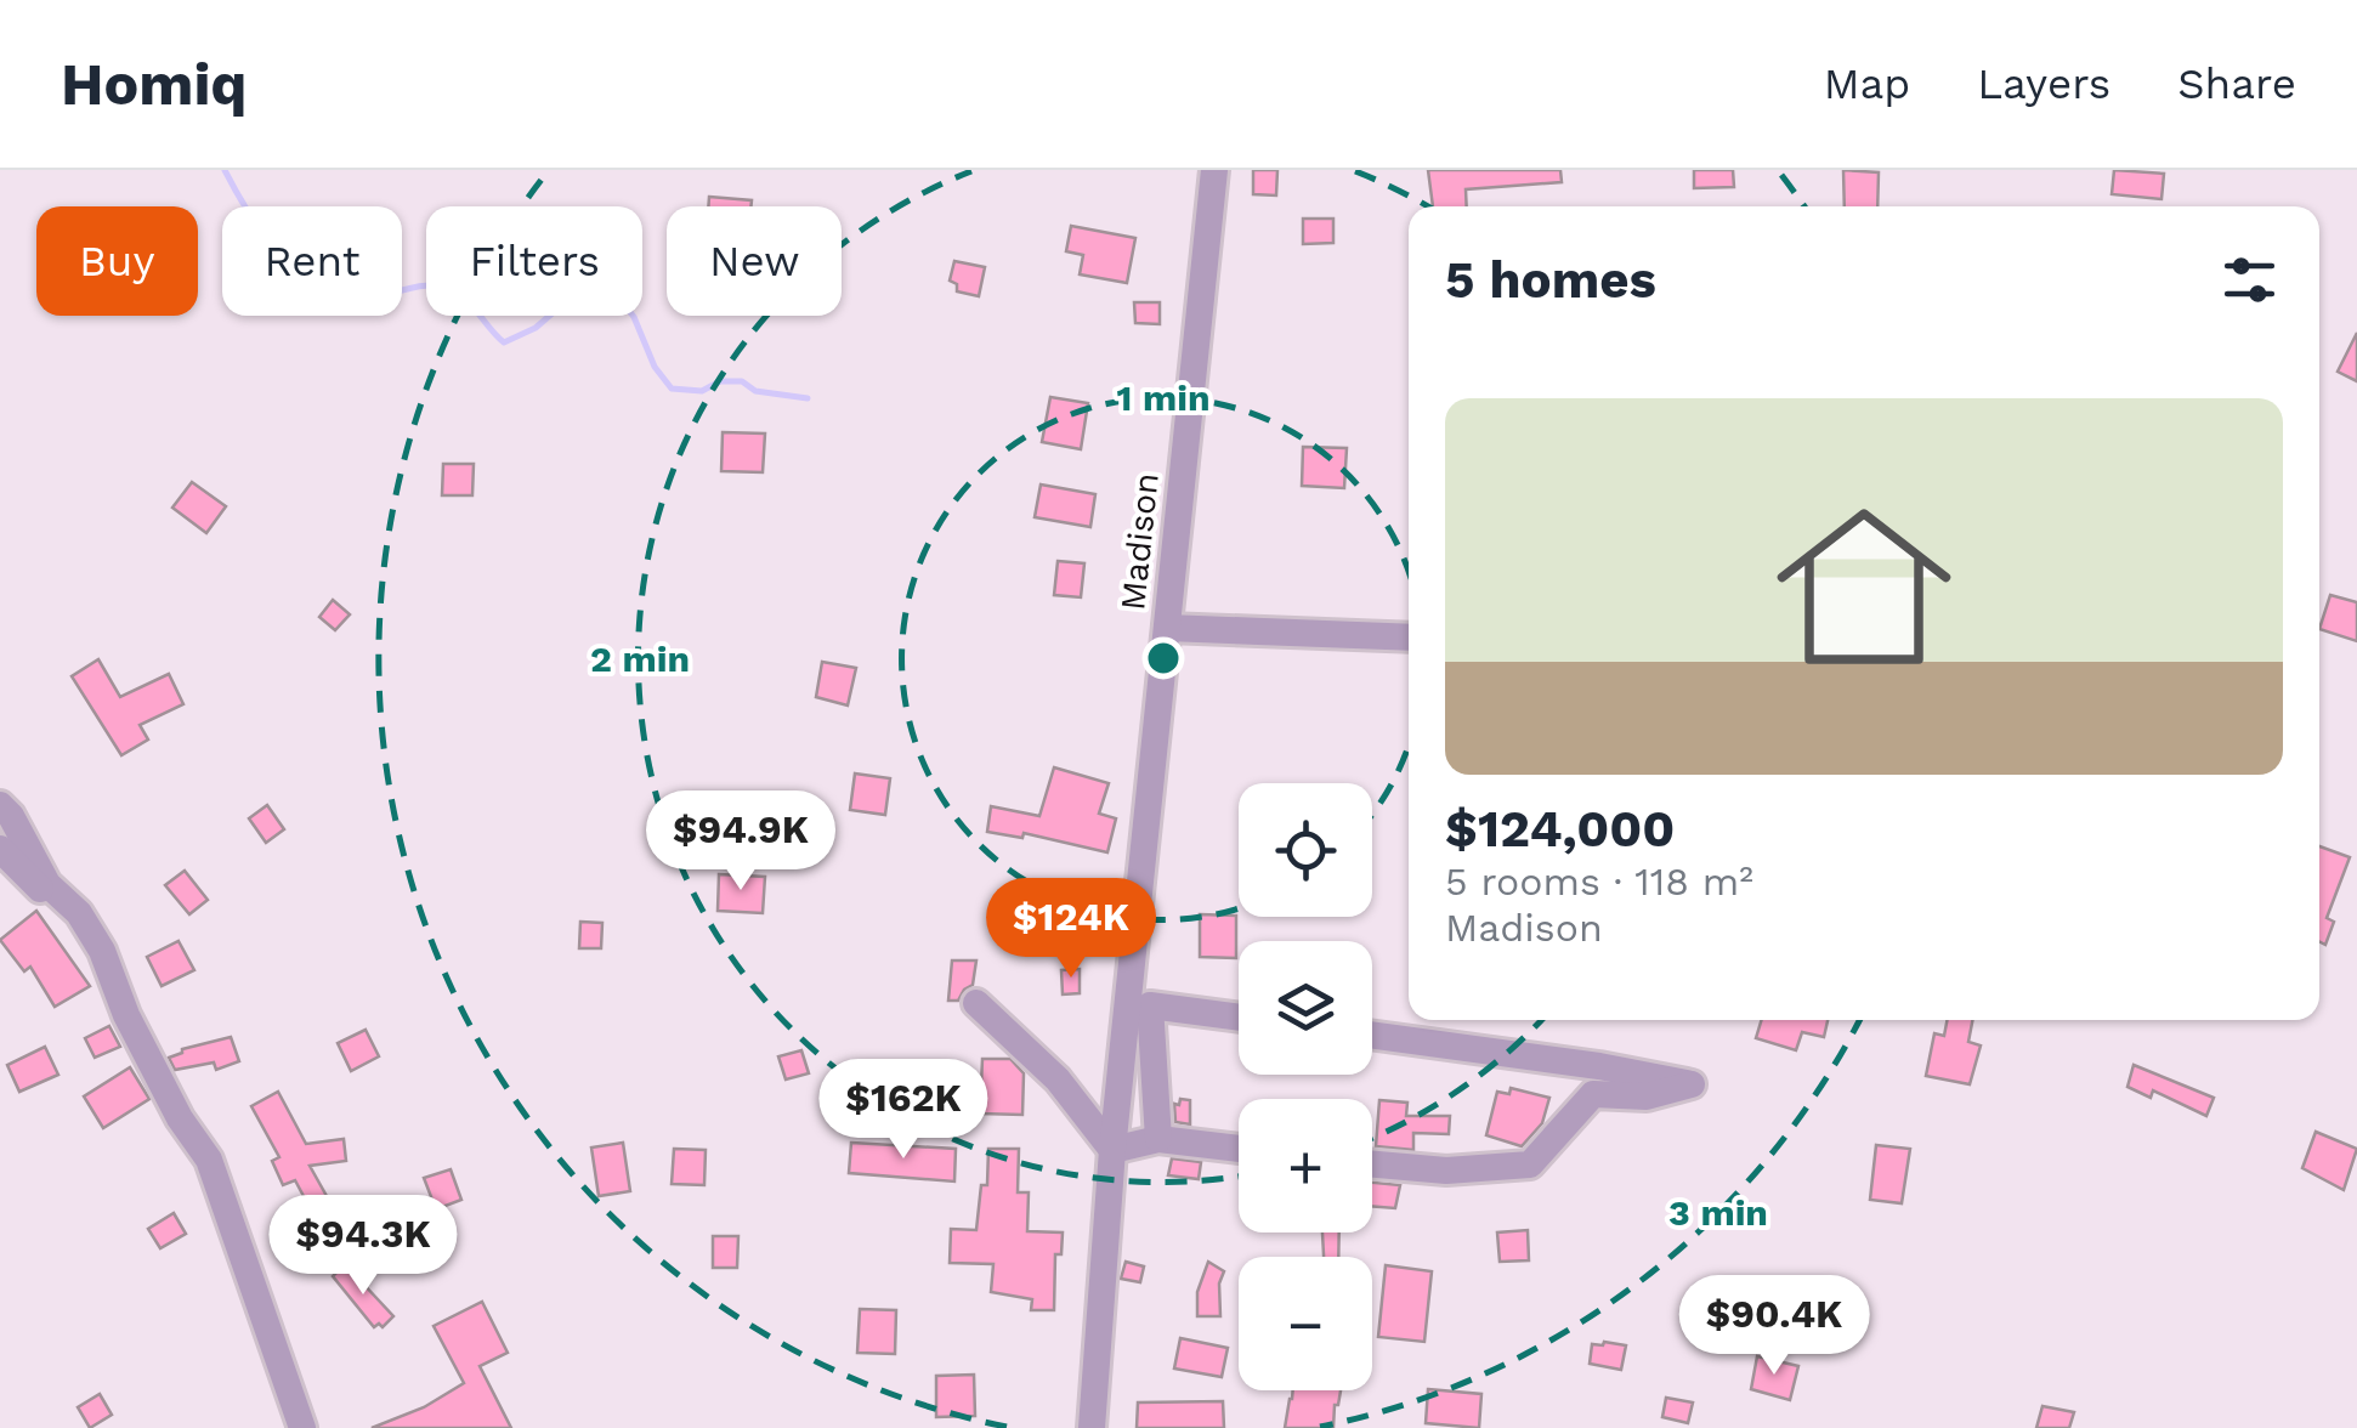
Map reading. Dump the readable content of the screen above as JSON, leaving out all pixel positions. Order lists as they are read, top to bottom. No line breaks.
{"streets":{"street":["Madison"]},"page":{"header":"Homiq","nav":["Map","Layers","Share"],"chip":["Buy","Rent","Filters","New"],"heading":"5 homes","list":[{"name":"$124,000","note":"5 rooms · 118 m² · Madison"}],"map_buttons":["+","−"],"price":["$94.9K","$124K","$162K","$94.3K","$90.4K"]},"rings":["1 min","2 min","3 min"]}
